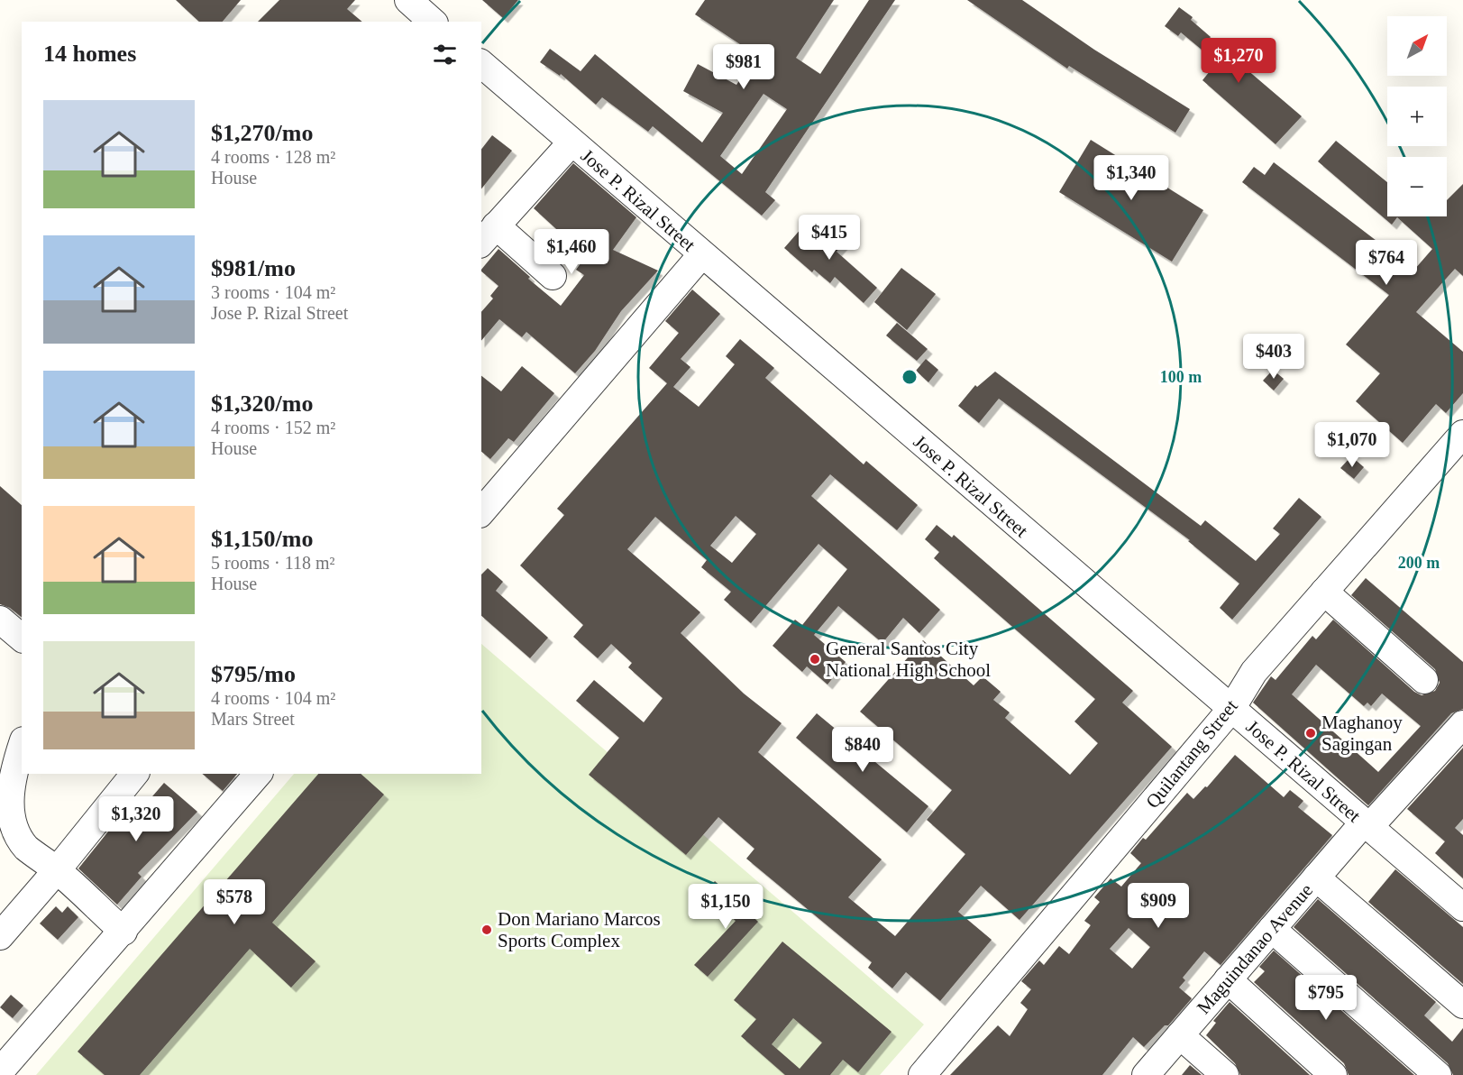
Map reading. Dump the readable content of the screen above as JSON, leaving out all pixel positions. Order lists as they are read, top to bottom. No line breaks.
{"streets":{"street":["Jose P. Rizal Street","Quilantang Street","Maguindanao Avenue"]},"crossings":[["Jose P. Rizal Street","Quilantang Street"],["Jose P. Rizal Street","Maguindanao Avenue"]],"places":["General Santos City National High School","Maghanoy Sagingan","Don Mariano Marcos Sports Complex"],"north":"top right","page":{"map_buttons":["+","−"],"heading":"14 homes","price":["$1,270","$981","$1,340","$415","$1,460","$764","$403","$1,070","$840","$1,320","$578","$909","$1,150","$795"],"list":[{"name":"$1,270/mo","note":"4 rooms · 128 m² · House"},{"name":"$981/mo","note":"3 rooms · 104 m² · Jose P. Rizal Street"},{"name":"$1,320/mo","note":"4 rooms · 152 m² · House"},{"name":"$1,150/mo","note":"5 rooms · 118 m² · House"},{"name":"$795/mo","note":"4 rooms · 104 m² · Mars Street"}]},"rings":["100 m","200 m"]}
